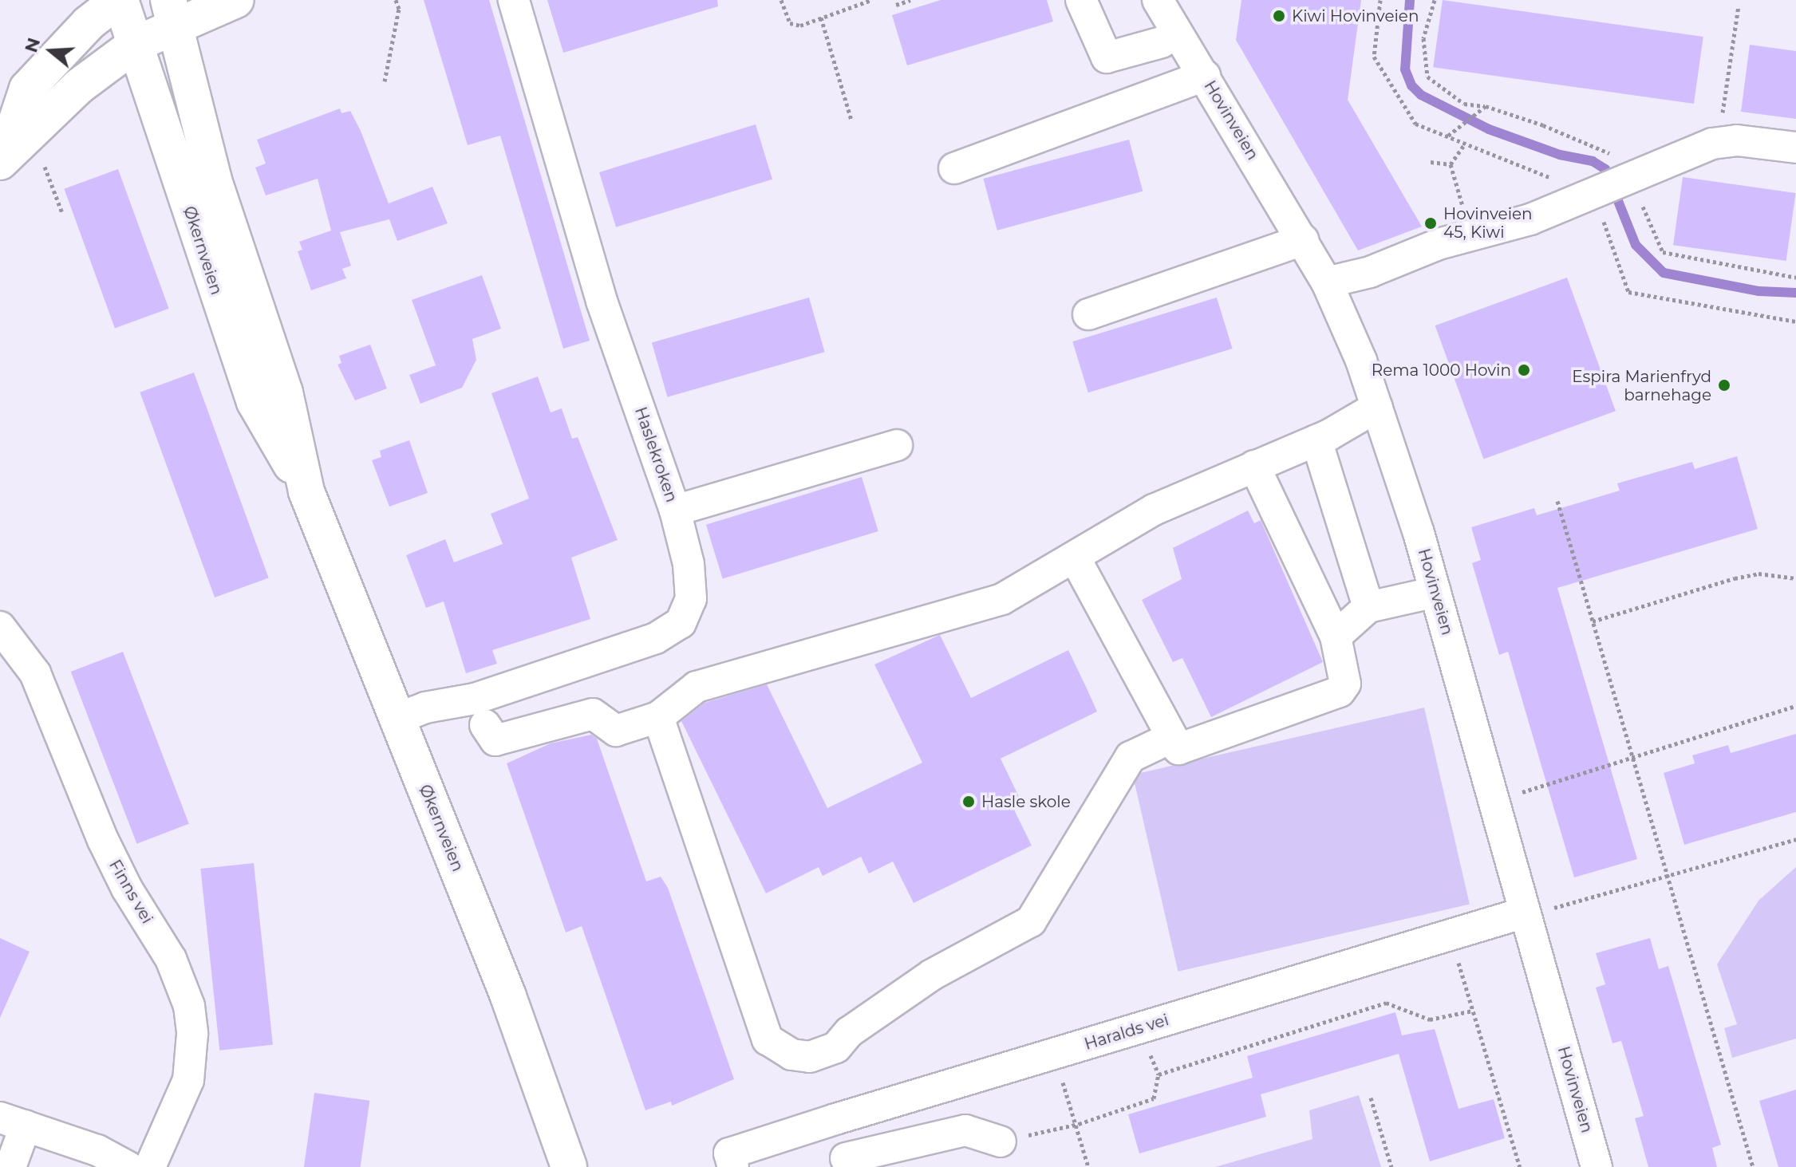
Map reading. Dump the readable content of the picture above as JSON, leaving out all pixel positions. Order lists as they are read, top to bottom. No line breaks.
{"streets":{"main road":["Økernveien"],"street":["Hovinveien","Haslekroken","Finns vei","Haralds vei"]},"crossings":[["Hovinveien","Haralds vei"],["Økernveien","Haslekroken"]],"places":["Kiwi Hovinveien","Hovinveien 45, Kiwi","Rema 1000 Hovin","Espira Marienfryd barnehage","Hasle skole"],"north":"left"}
